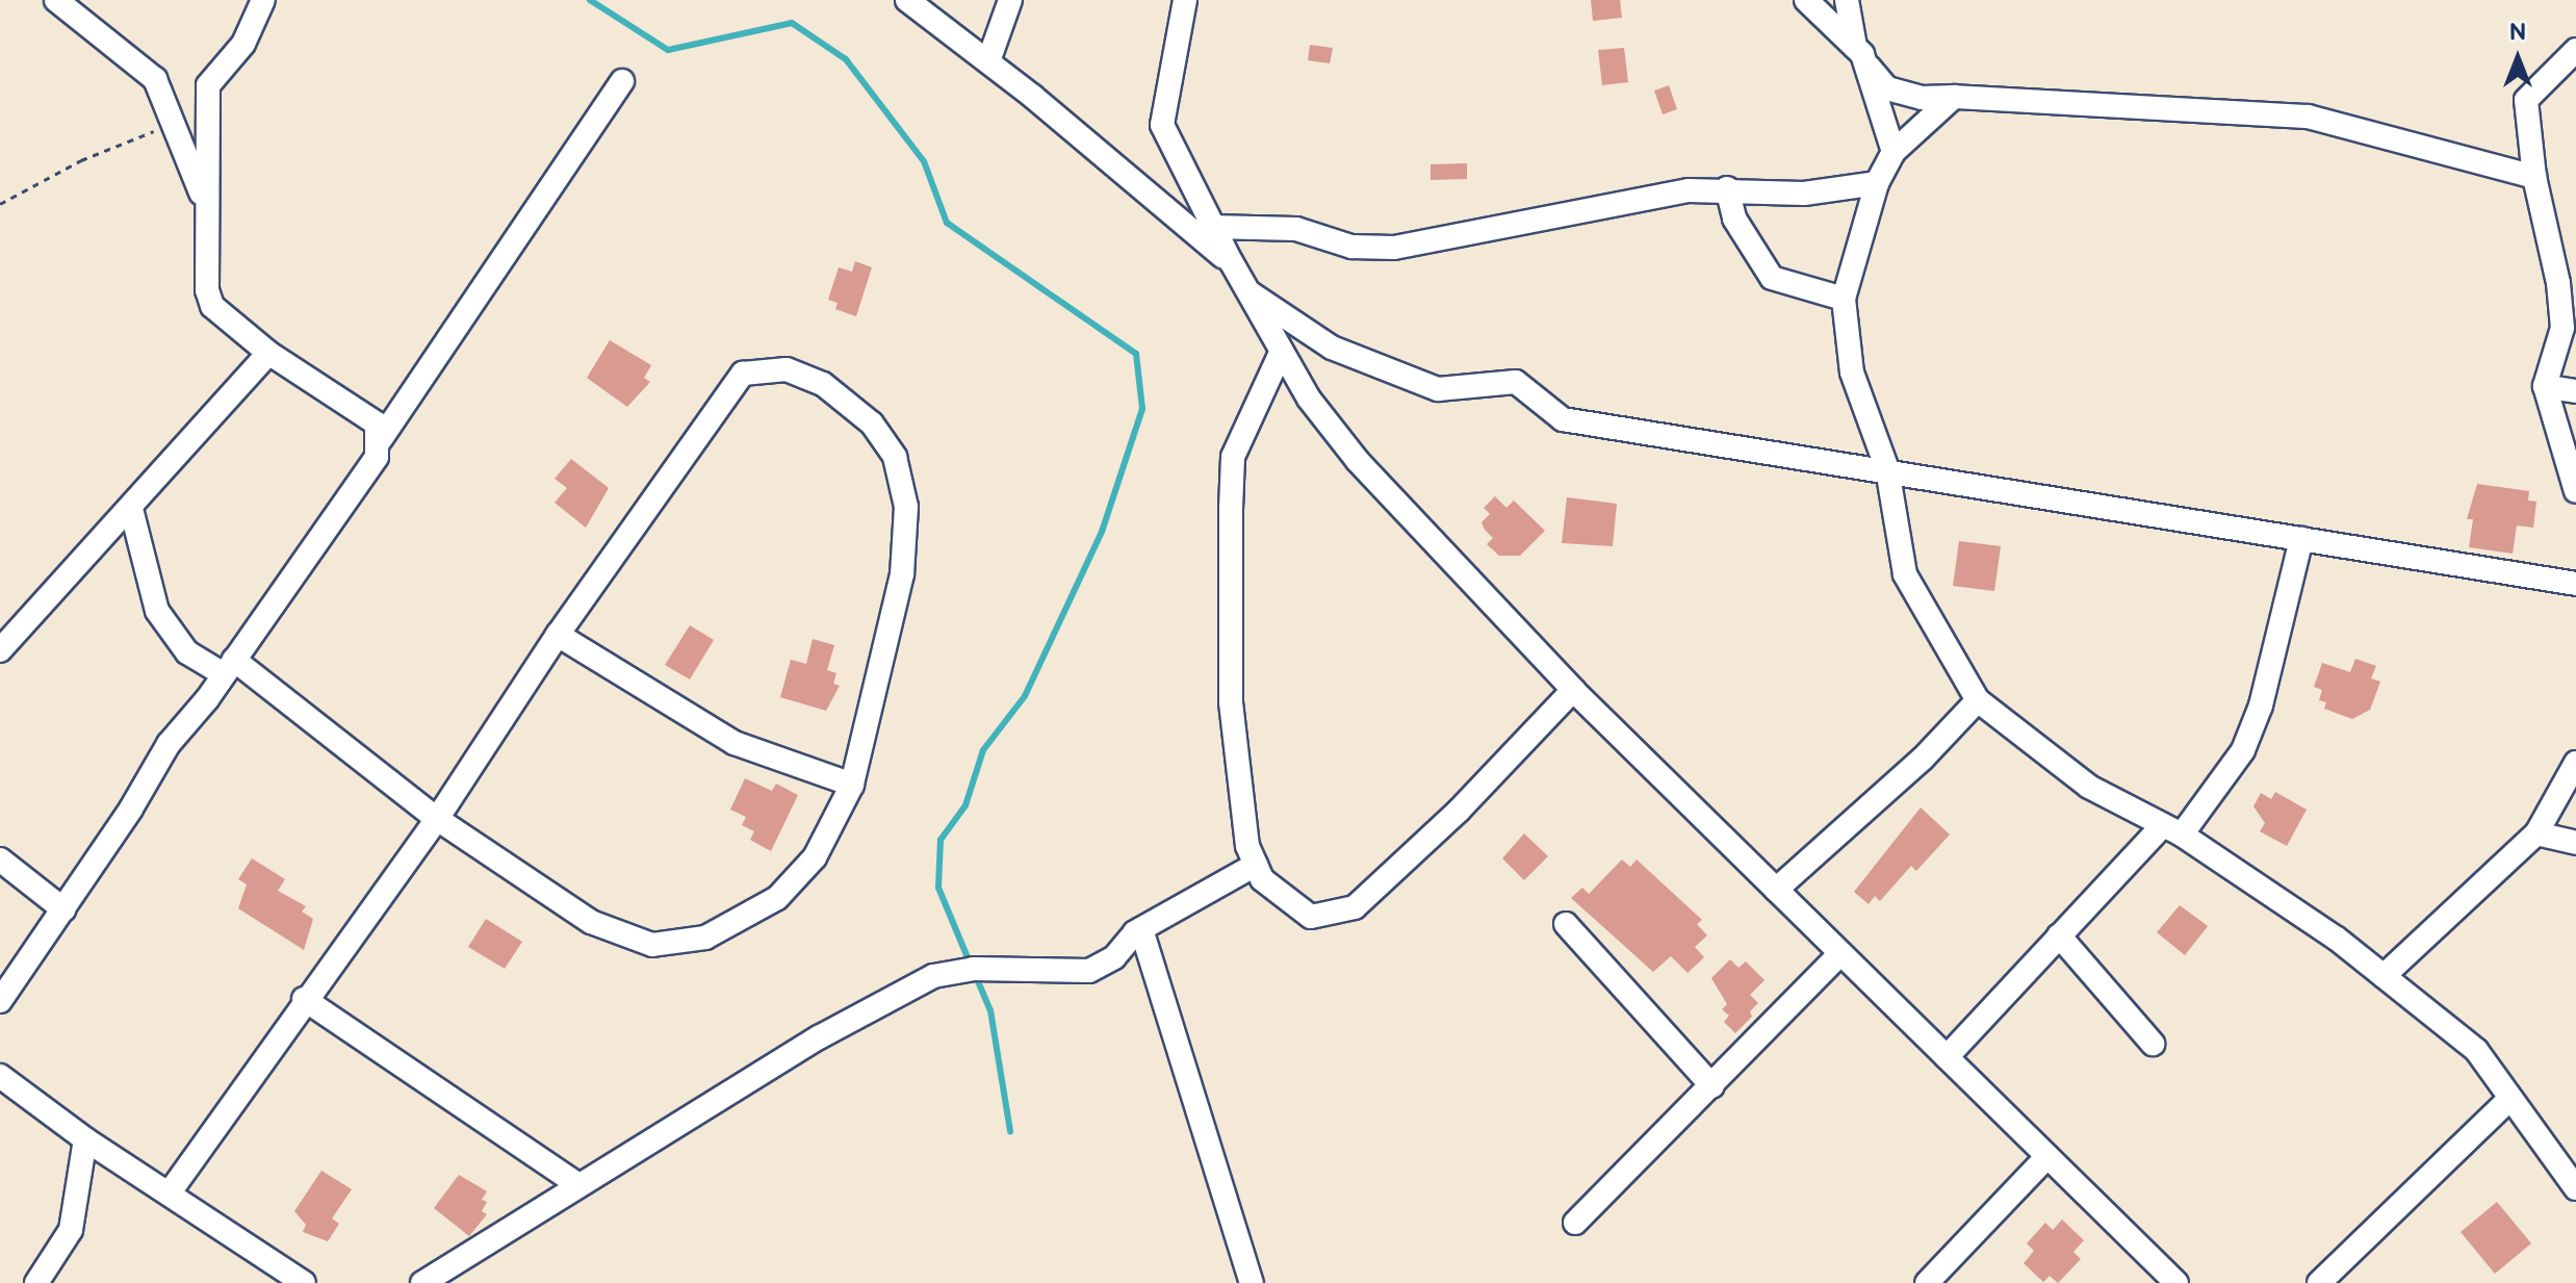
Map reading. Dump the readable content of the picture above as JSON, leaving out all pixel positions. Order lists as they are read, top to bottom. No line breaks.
{"north":"top"}
